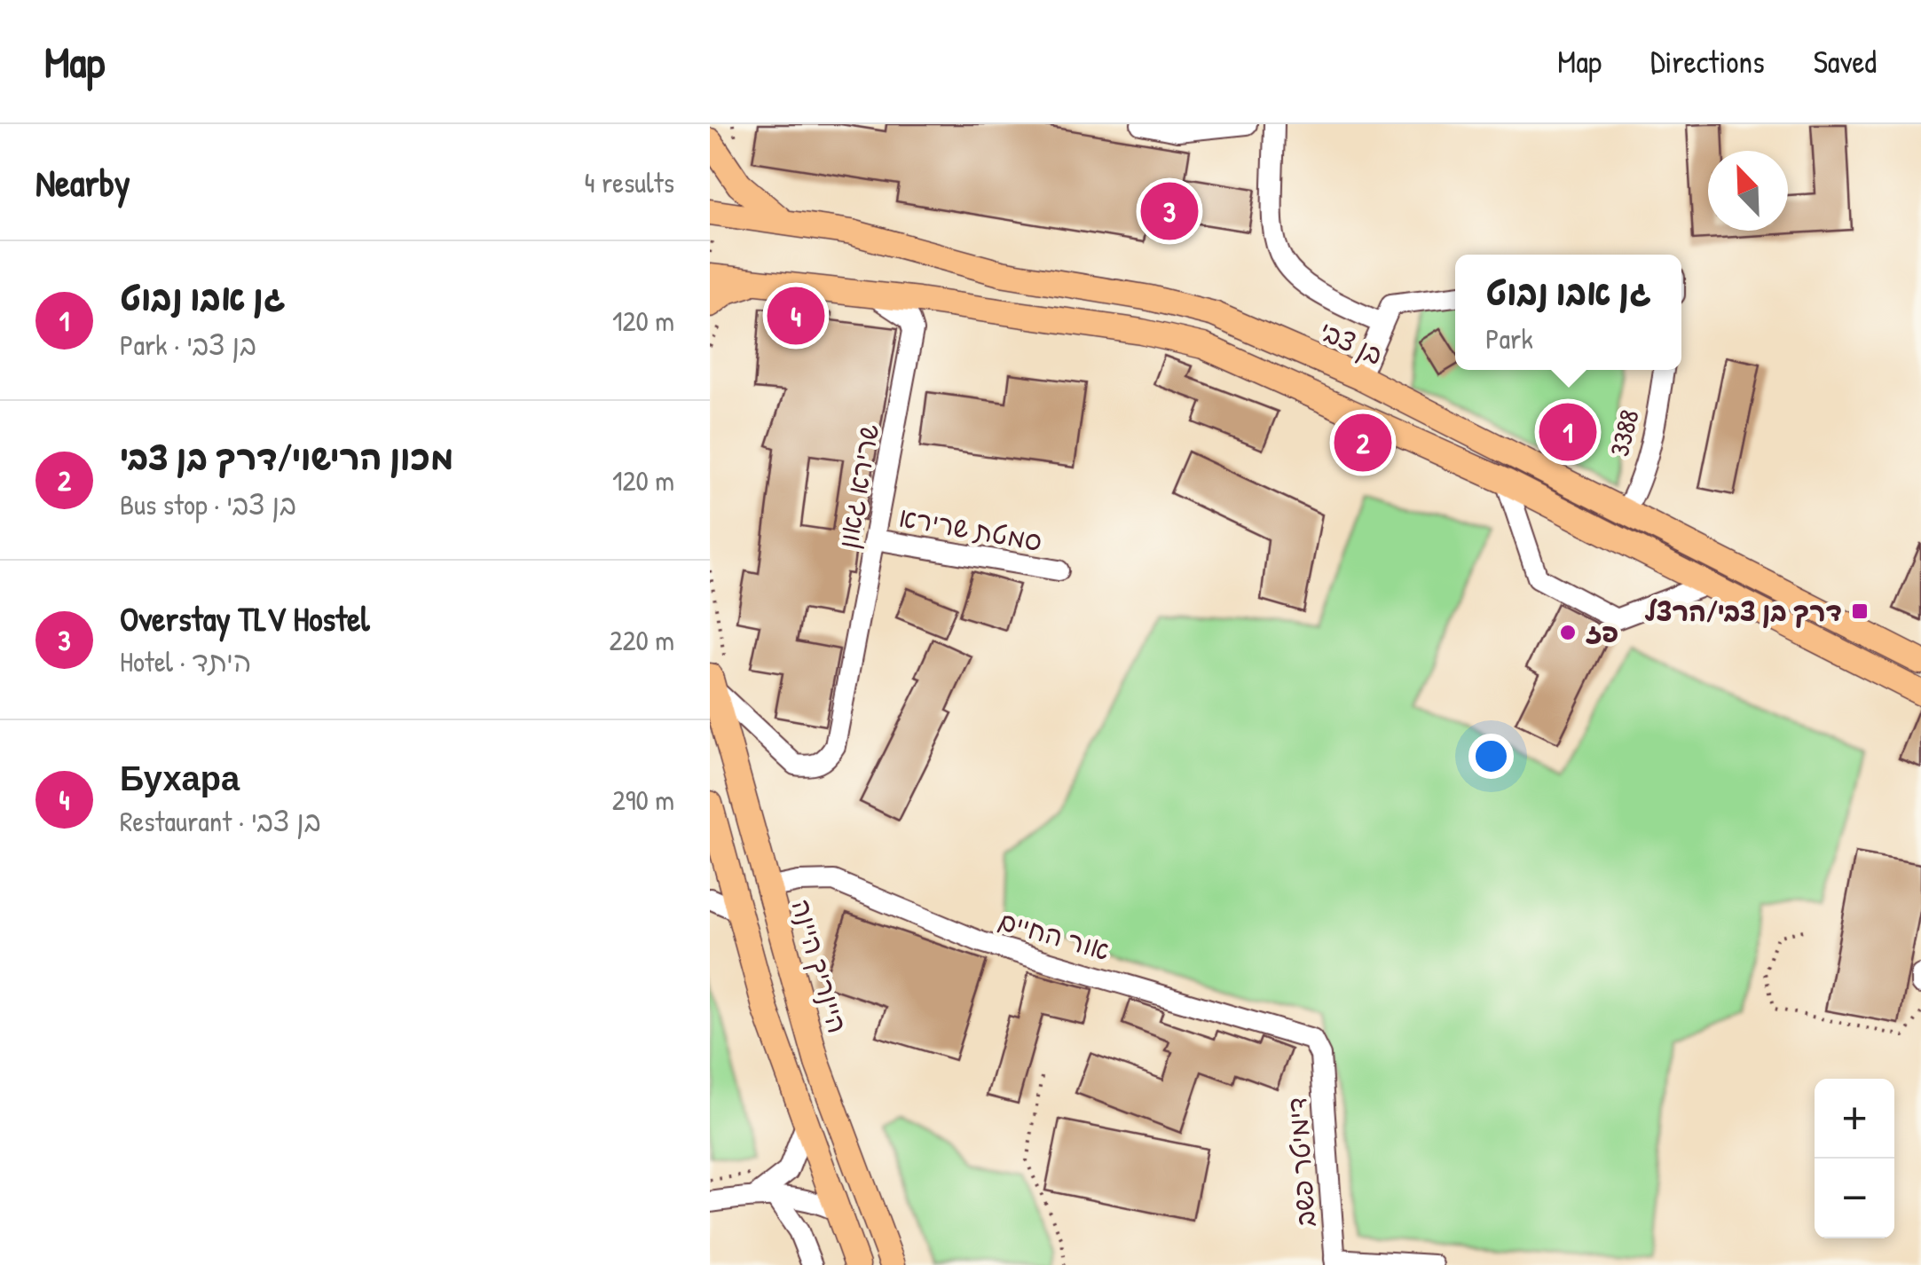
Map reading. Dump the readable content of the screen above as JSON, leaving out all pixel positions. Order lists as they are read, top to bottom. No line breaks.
{"streets":{"main road":["בן צבי","היינריך היינה"],"street":["3388","שרירא גאון","סמטת שרירא","אור החיים","דימיטר פשב"]},"crossings":[["בן צבי","3388"],["שרירא גאון","סמטת שרירא"],["שרירא גאון","היינריך היינה"],["אור החיים","היינריך היינה"],["אור החיים","דימיטר פשב"]],"places":{"transit":["דרך בן צבי/הרצל"],"other":["פז"]},"north":"top left","page":{"header":"Map","nav":["Map","Directions","Saved"],"heading":["Nearby","4 results"],"pins":["3","4","1","2"],"list":[{"mark":"1","name":"גן אבו נבוט","note":"Park · בן צבי","value":"120 m"},{"mark":"2","name":"מכון הרישוי/דרך בן צבי","note":"Bus stop · בן צבי","value":"120 m"},{"mark":"3","name":"Overstay TLV Hostel","note":"Hotel · היתד","value":"220 m"},{"mark":"4","name":"Бухара","note":"Restaurant · בן צבי","value":"290 m"}],"popup":["גן אבו נבוט","Park"],"map_buttons":["+","−"]}}
